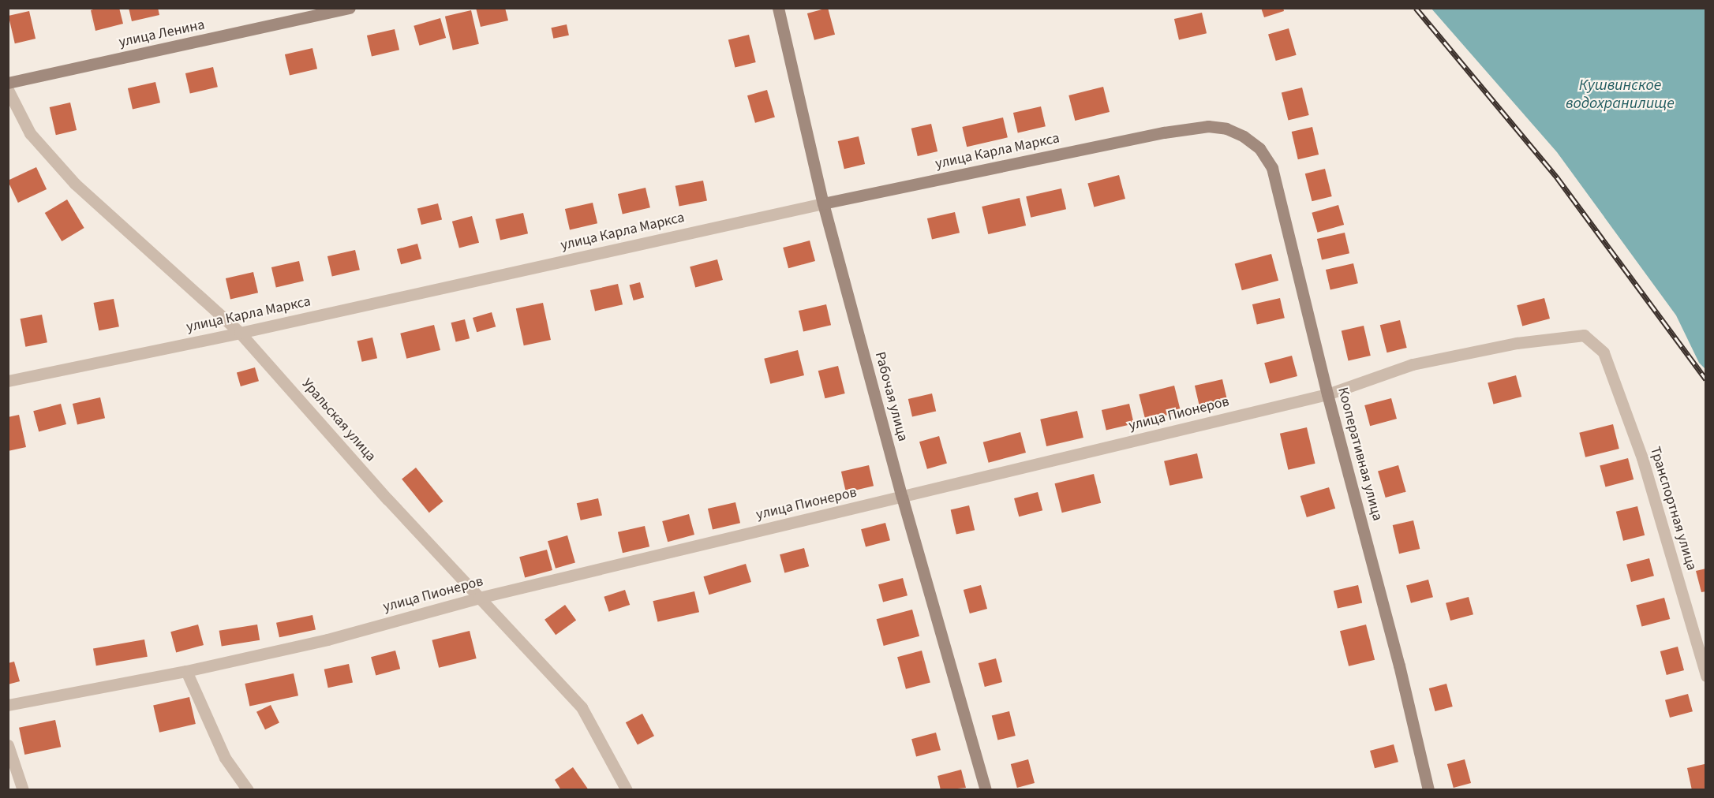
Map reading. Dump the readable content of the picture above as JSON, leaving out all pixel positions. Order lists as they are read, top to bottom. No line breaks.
{"streets":{"main road":["улица Ленина","улица Карла Маркса","Рабочая улица","Кооперативная улица"],"street":["улица Пионеров","Уральская улица","Транспортная улица"]},"crossings":[["улица Карла Маркса","Рабочая улица"],["улица Карла Маркса","Уральская улица"],["улица Карла Маркса","Кооперативная улица"],["Рабочая улица","улица Пионеров"],["улица Пионеров","Уральская улица"],["улица Пионеров","Кооперативная улица"],["улица Пионеров","Транспортная улица"]],"water":["Кушвинское водохранилище"]}
